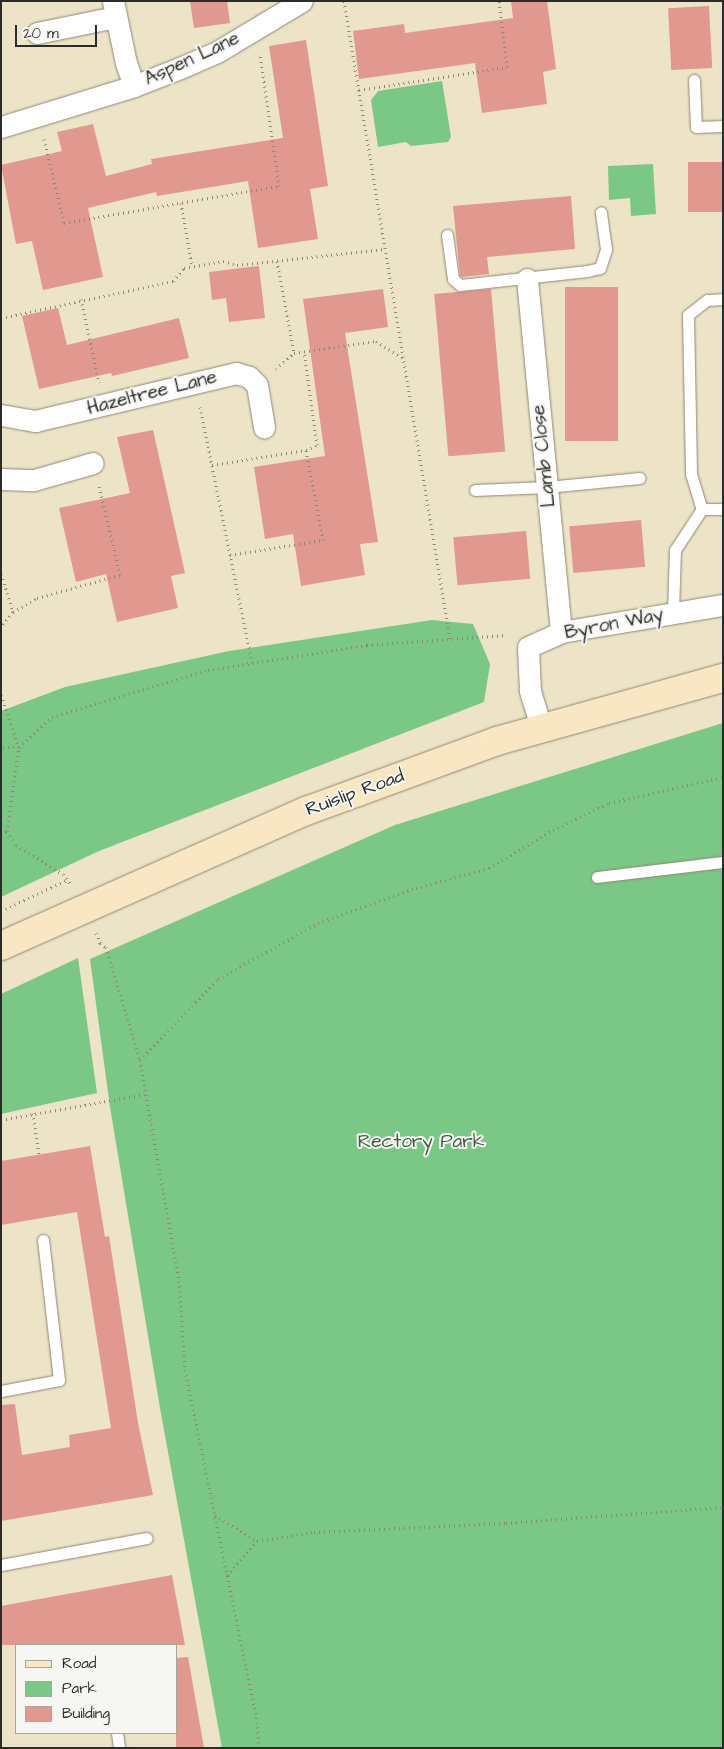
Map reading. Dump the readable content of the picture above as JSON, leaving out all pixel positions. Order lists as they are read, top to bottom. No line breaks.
{"streets":{"main road":["Ruislip Road"],"street":["Aspen Lane","Hazeltree Lane","Lamb Close","Byron Way"]},"crossings":[["Lamb Close","Byron Way"],["Byron Way","Ruislip Road"]],"parks":["Rectory Park"],"legend":["Road","Park","Building"],"scale_bar":"20 m"}
